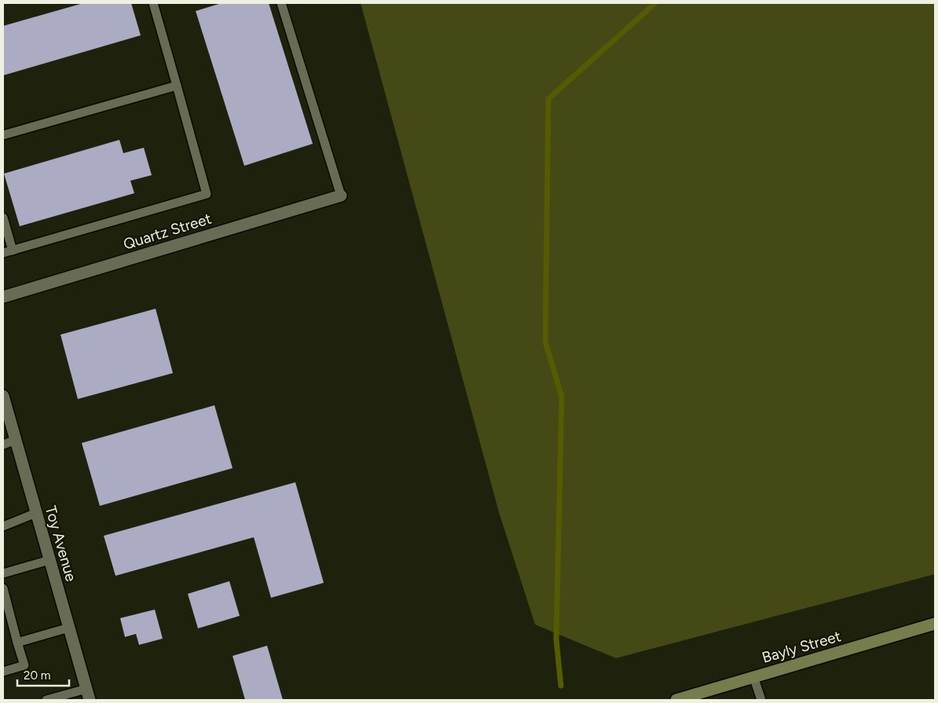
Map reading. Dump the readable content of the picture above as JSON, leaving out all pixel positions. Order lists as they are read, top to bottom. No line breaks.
{"streets":{"main road":["Bayly Street"],"street":["Quartz Street","Toy Avenue"]},"scale_bar":"20 m"}
